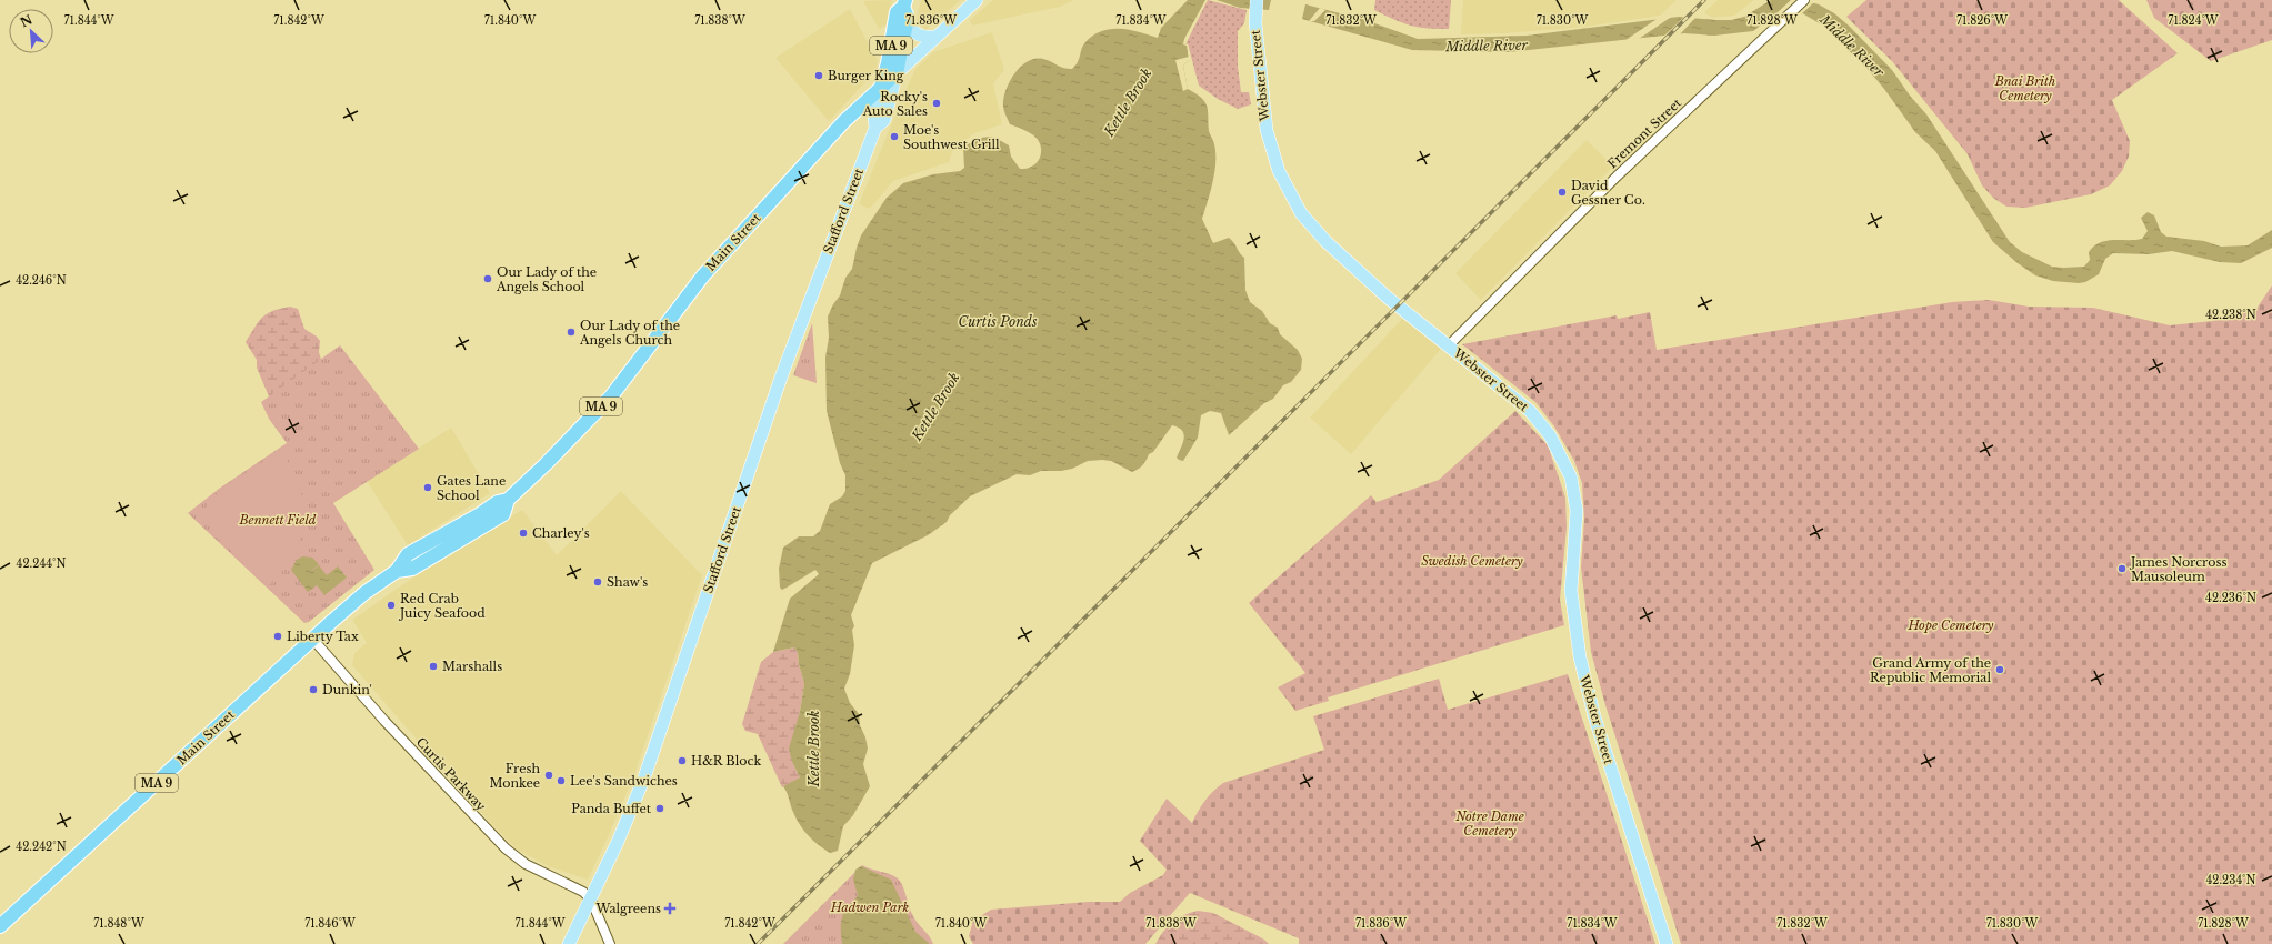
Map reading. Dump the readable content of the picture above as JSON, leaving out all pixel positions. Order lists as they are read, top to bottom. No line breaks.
{"streets":{"highway":["MA 9","Main Street"],"main road":["Webster Street","Stafford Street"],"street":["Fremont Street","Curtis Parkway"]},"crossings":[["MA 9","Stafford Street"],["MA 9","Main Street"],["Webster Street","Fremont Street"],["Stafford Street","Main Street"],["Stafford Street","Curtis Parkway"],["Main Street","Curtis Parkway"]],"water":["Middle River","Kettle Brook","Curtis Ponds"],"parks":["Bnai Brith Cemetery","Bennett Field","Swedish Cemetery","Hope Cemetery","Notre Dame Cemetery","Hadwen Park"],"places":{"other":["Burger King","Rocky's Auto Sales","Moe's Southwest Grill","David Gessner Co.","Our Lady of the Angels School","Our Lady of the Angels Church","Gates Lane School","Charley's","James Norcross Mausoleum","Shaw's","Red Crab Juicy Seafood","Liberty Tax","Marshalls","Grand Army of the Republic Memorial","Dunkin'","H&R Block","Fresh Monkee","Lee's Sandwiches","Panda Buffet"],"health":["Walgreens"]},"north":"top left","coordinates":["71.844°W","71.842°W","71.840°W","71.838°W","71.836°W","71.834°W","71.832°W","71.830°W","71.828°W","71.826°W","71.824°W","42.246°N","42.238°N","42.244°N","42.236°N","42.242°N","42.234°N","71.848°W","71.846°W"]}
